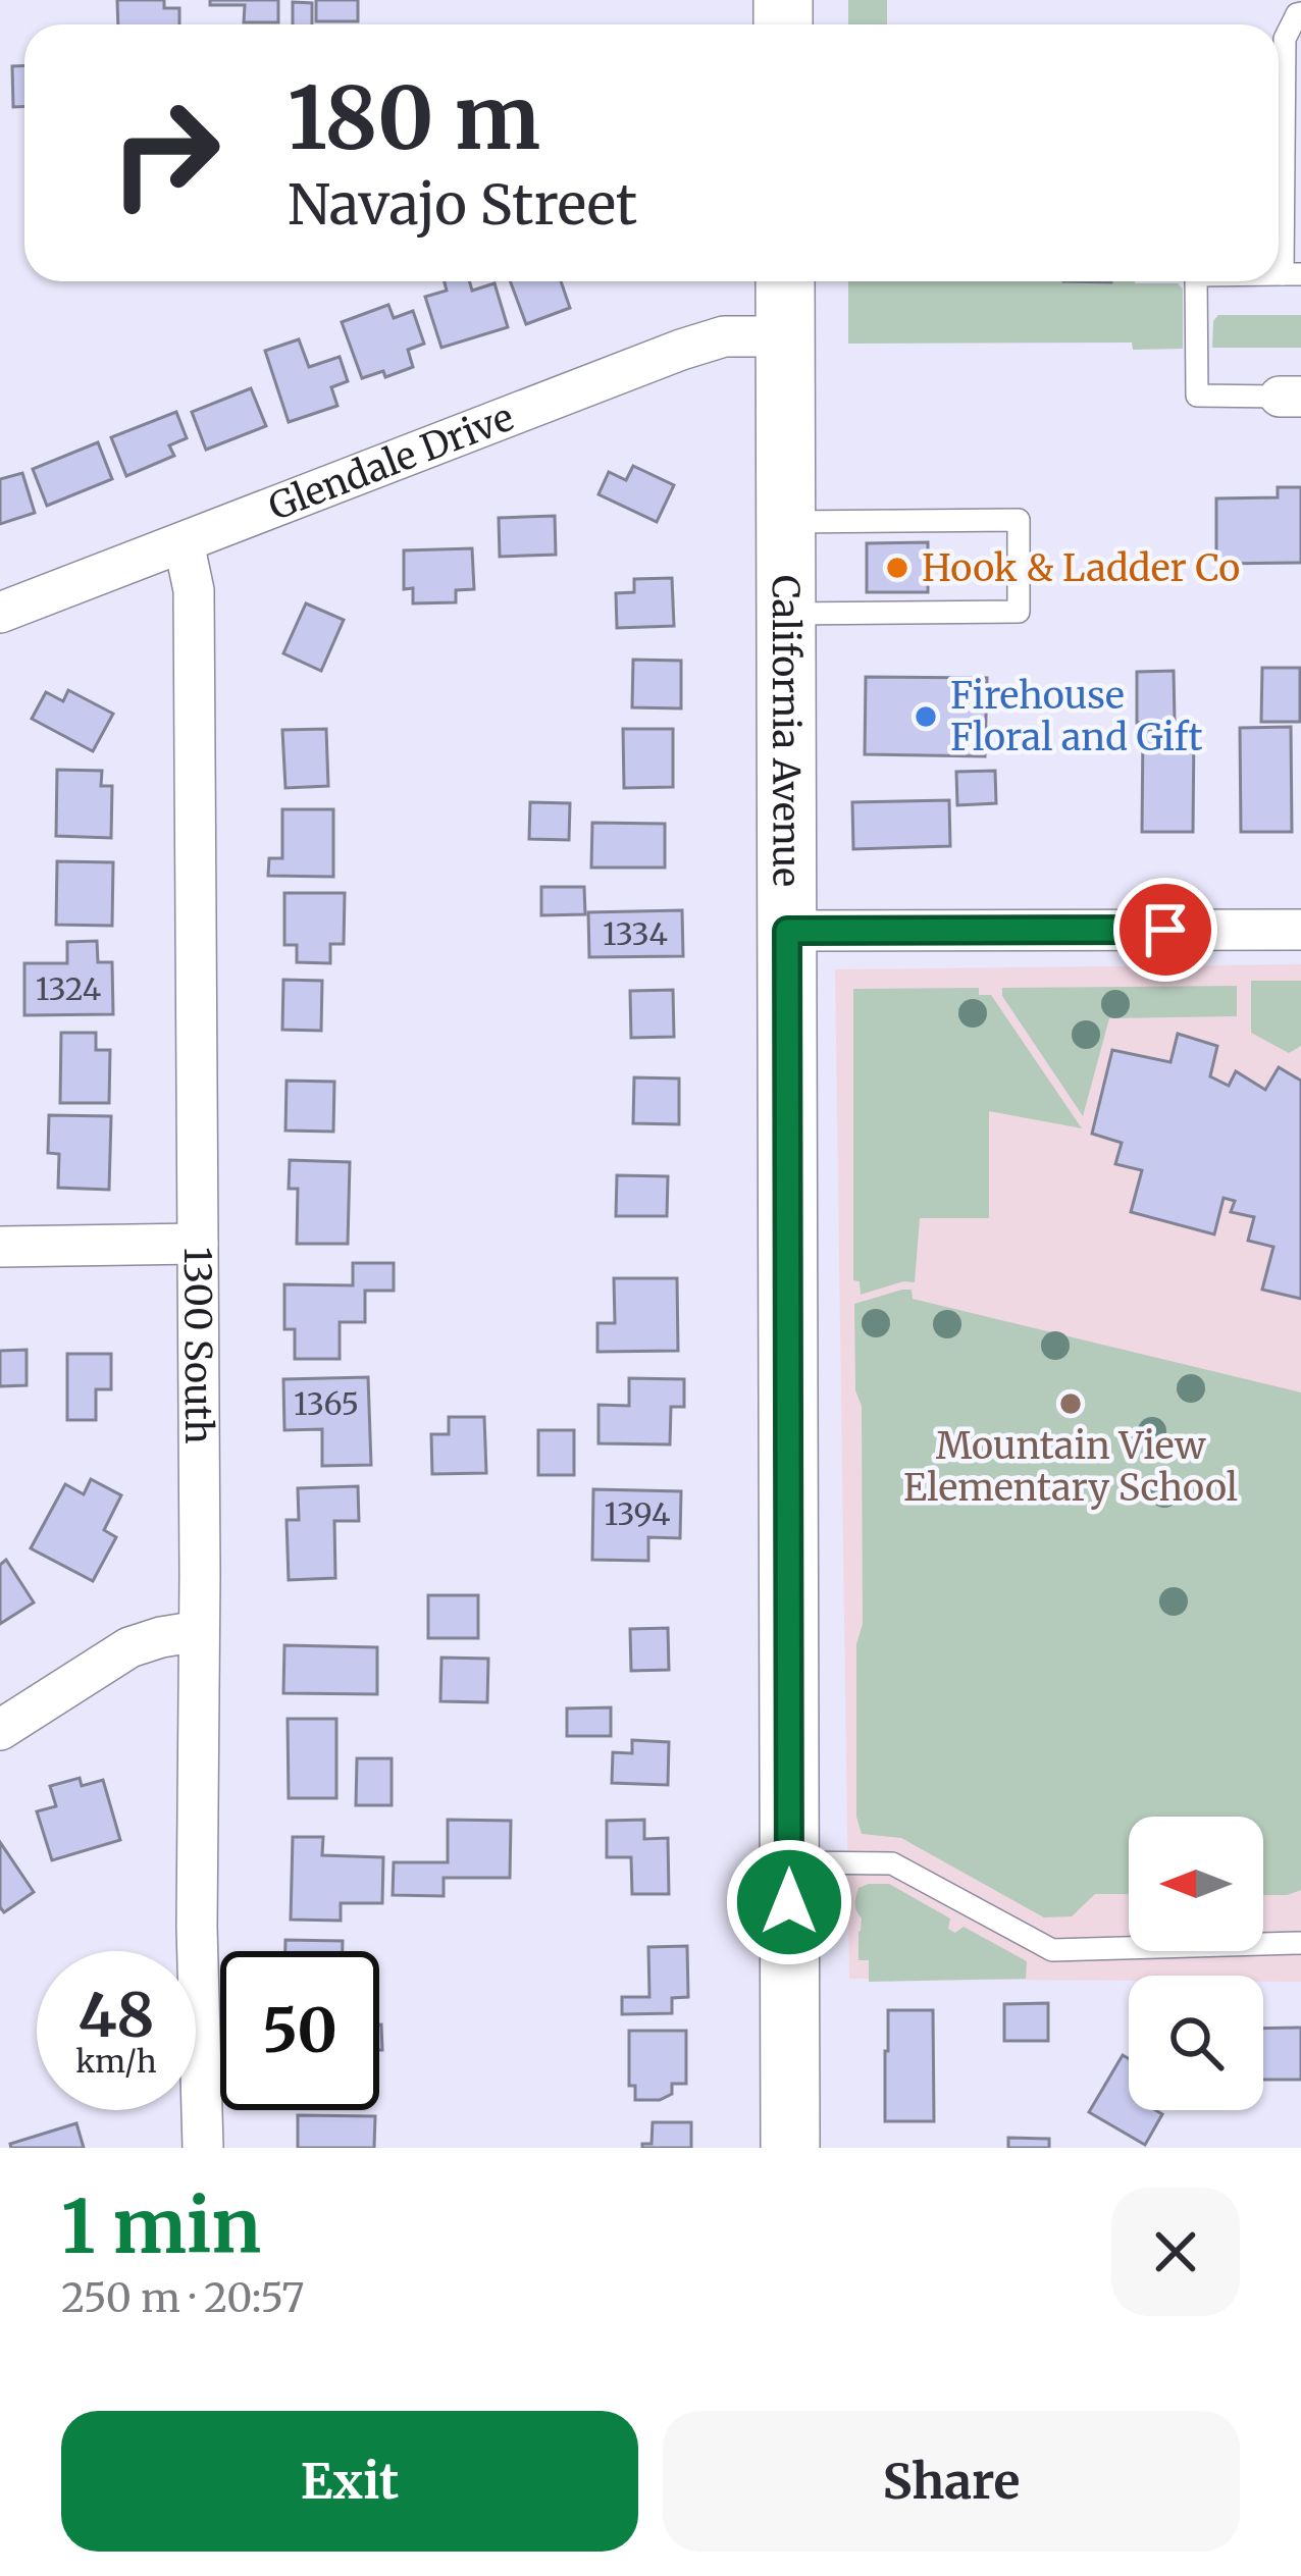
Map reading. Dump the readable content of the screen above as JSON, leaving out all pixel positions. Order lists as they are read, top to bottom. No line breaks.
{"streets":{"main road":["California Avenue"],"street":["Glendale Drive","1300 South"]},"crossings":[["Glendale Drive","California Avenue"],["Glendale Drive","1300 South"]],"places":["Hook & Ladder Co","Firehouse Floral and Gift","Mountain View Elementary School"],"house_numbers":["1334","1324","1365","1394"],"north":"left","page":{"turn":["180 m","Navajo Street"],"speed":"48 km/h","limit":"50","heading":["1 min","250 m · 20:57"],"buttons":["Exit","Share"]}}
